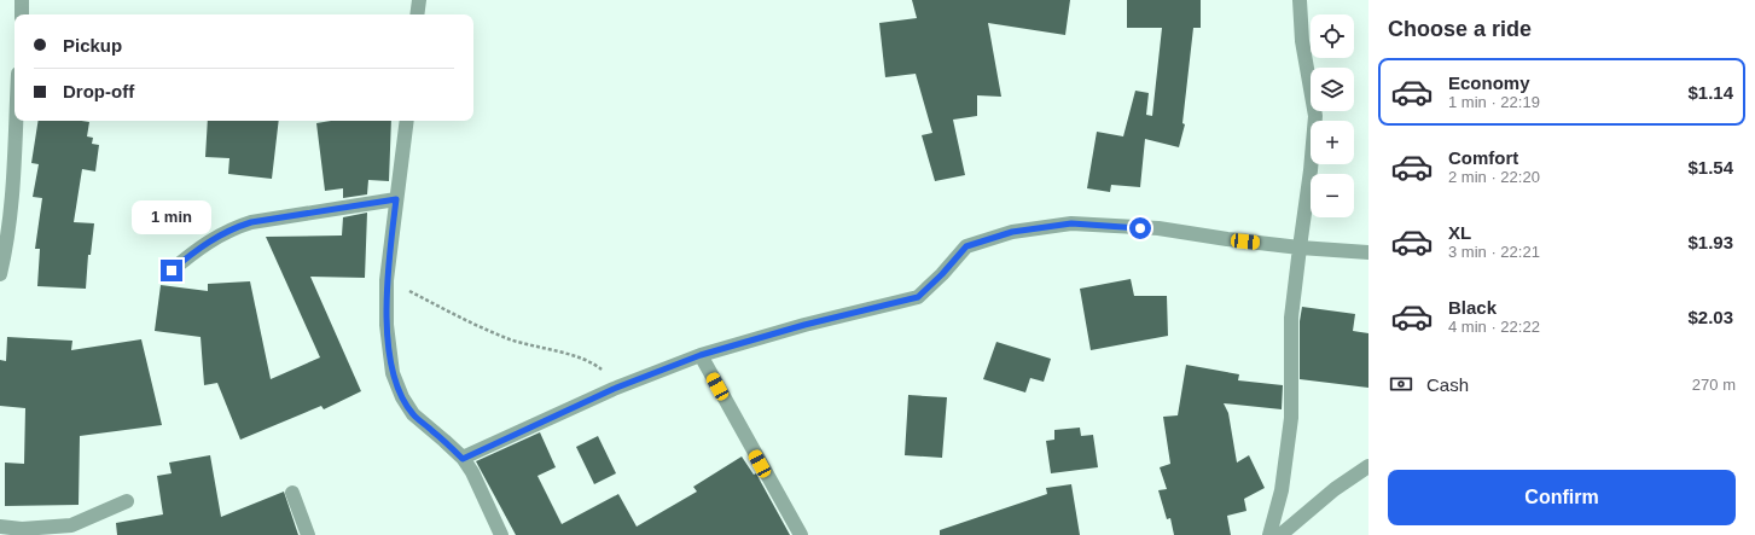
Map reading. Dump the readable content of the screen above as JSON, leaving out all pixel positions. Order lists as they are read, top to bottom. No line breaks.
{"page":{"heading":"Choose a ride","map_buttons":["+","−"],"banner":["Pickup","Drop-off"],"list":[{"name":"Economy","note":"1 min · 22:19","value":"$1.14"},{"name":"Comfort","note":"2 min · 22:20","value":"$1.54"},{"name":"XL","note":"3 min · 22:21","value":"$1.93"},{"name":"Black","note":"4 min · 22:22","value":"$2.03"}],"bubble":"1 min","pay":["Cash","270 m"],"buttons":"Confirm"}}
